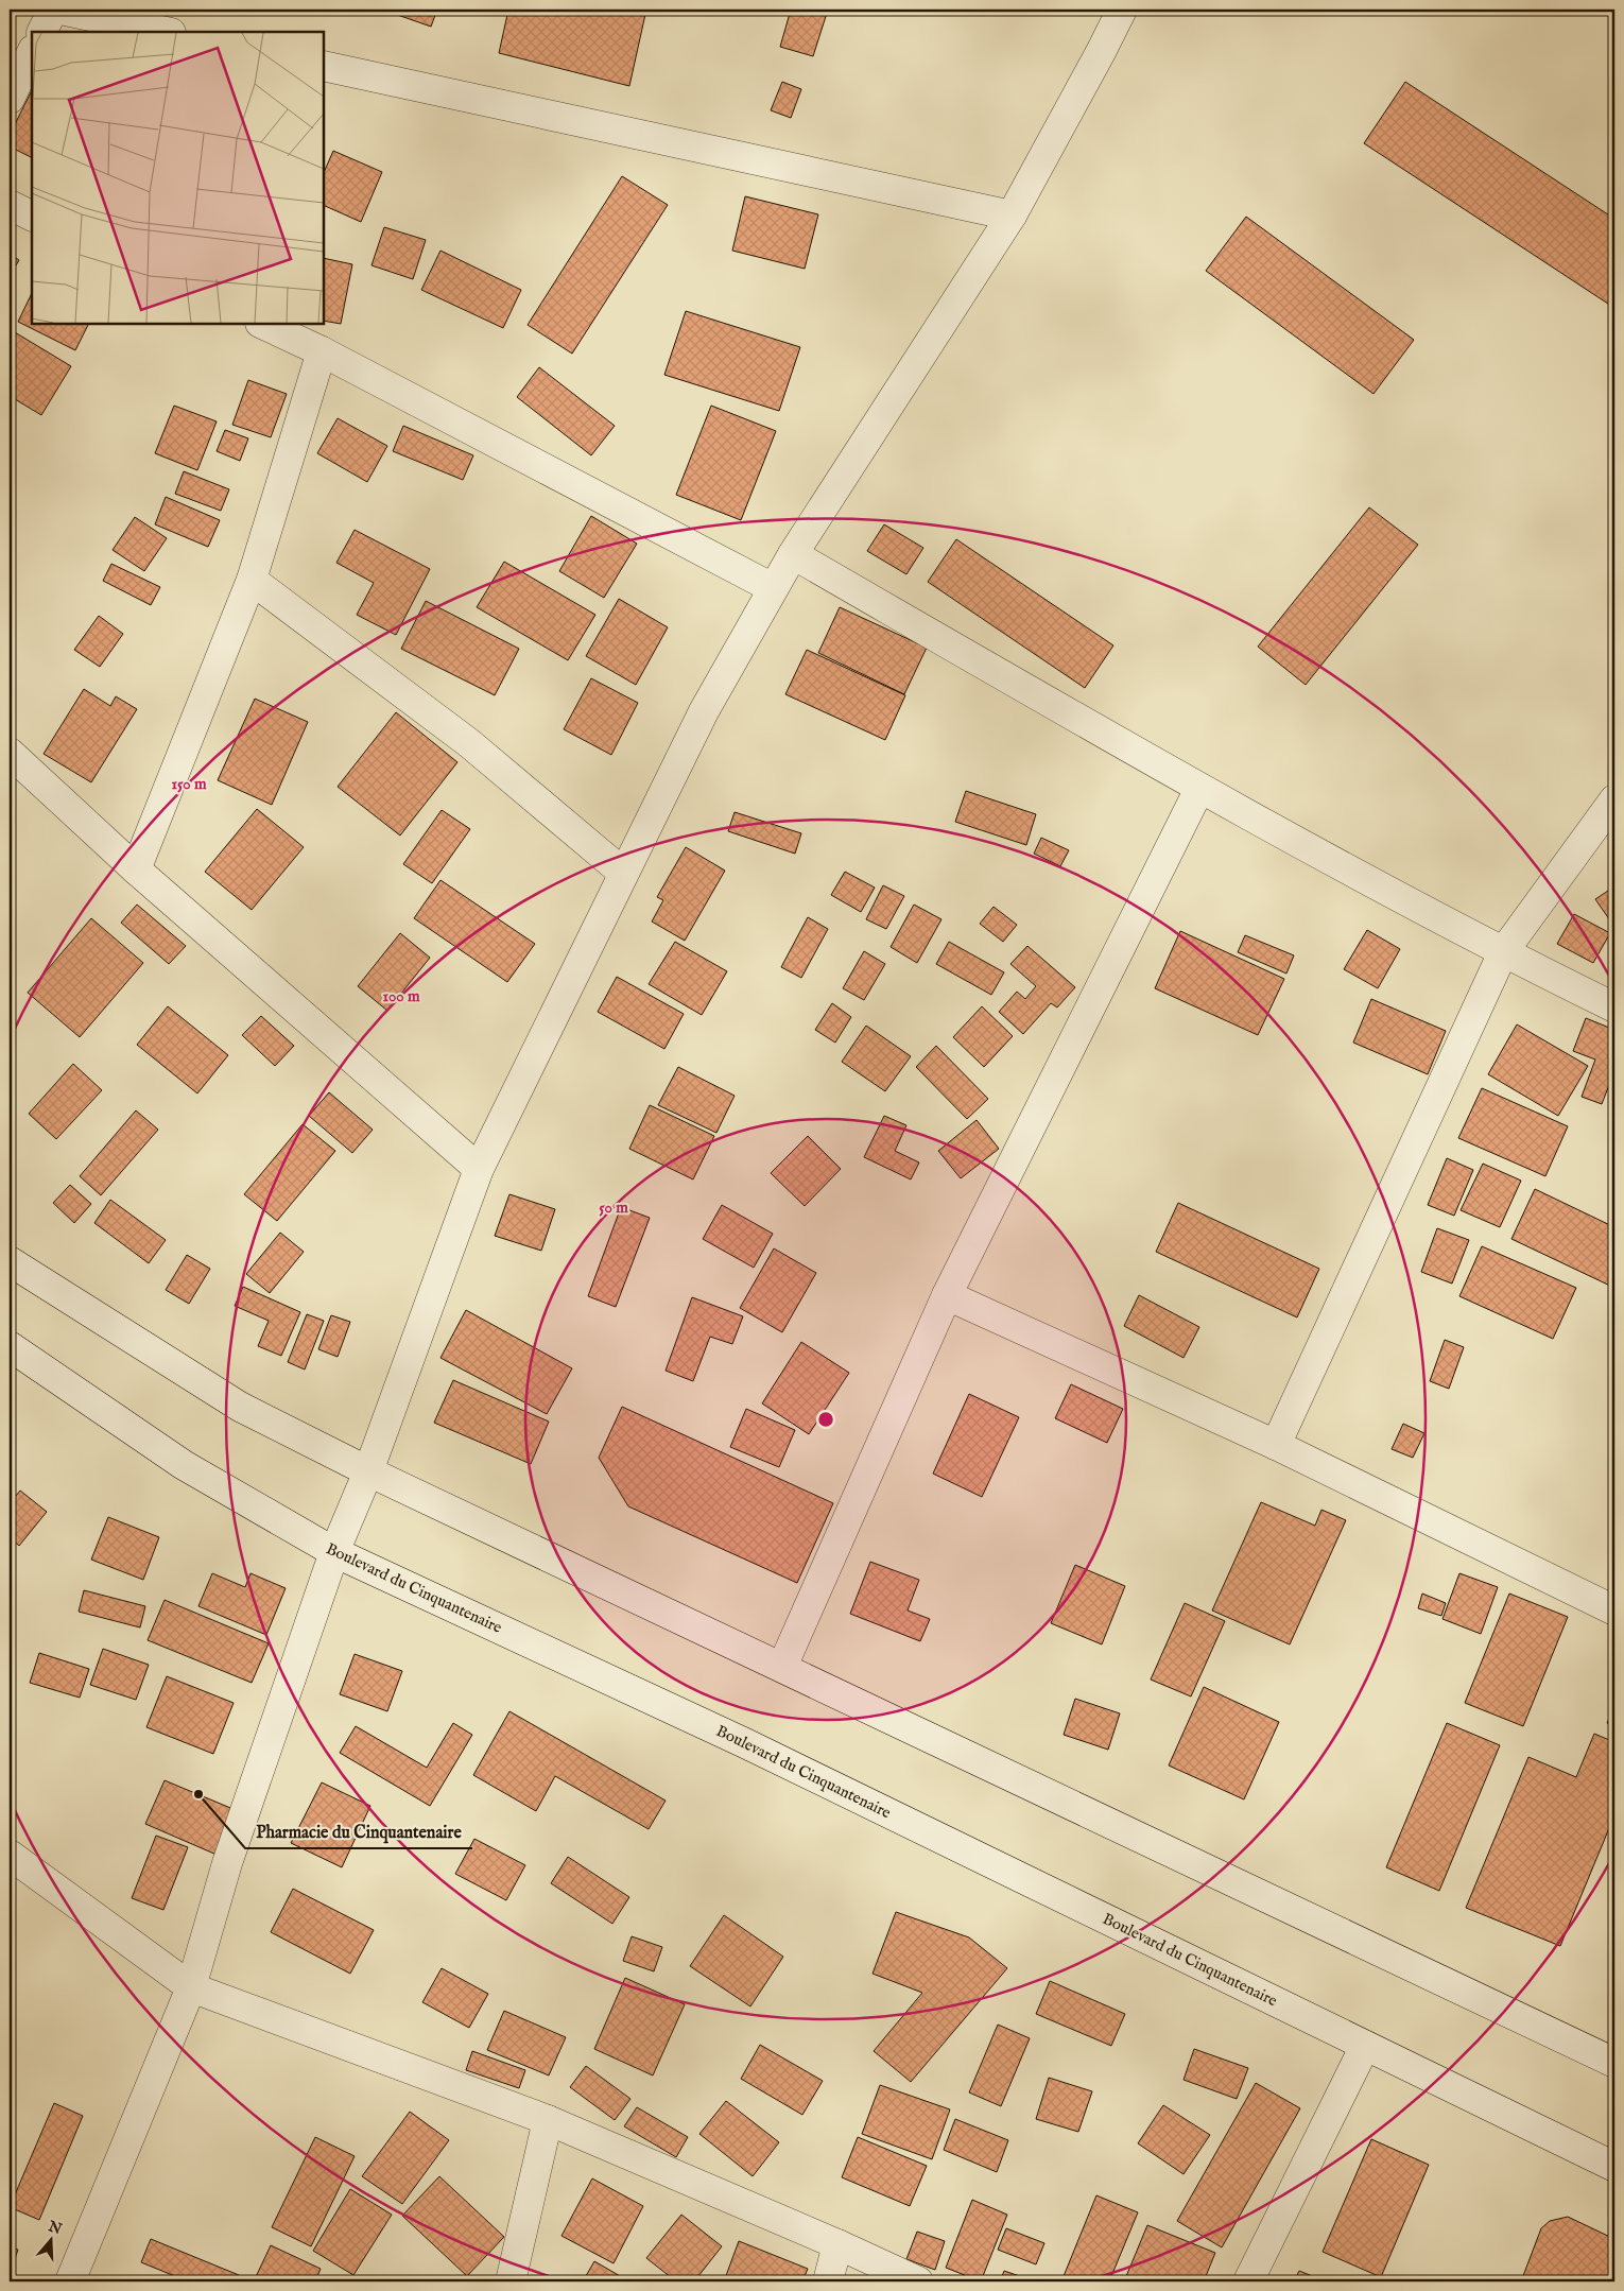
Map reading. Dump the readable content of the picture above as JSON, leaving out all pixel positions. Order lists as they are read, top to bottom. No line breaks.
{"streets":{"street":["Boulevard du Cinquantenaire"]},"places":["Pharmacie du Cinquantenaire"],"north":"top","rings":["150 m","100 m","50 m"]}
